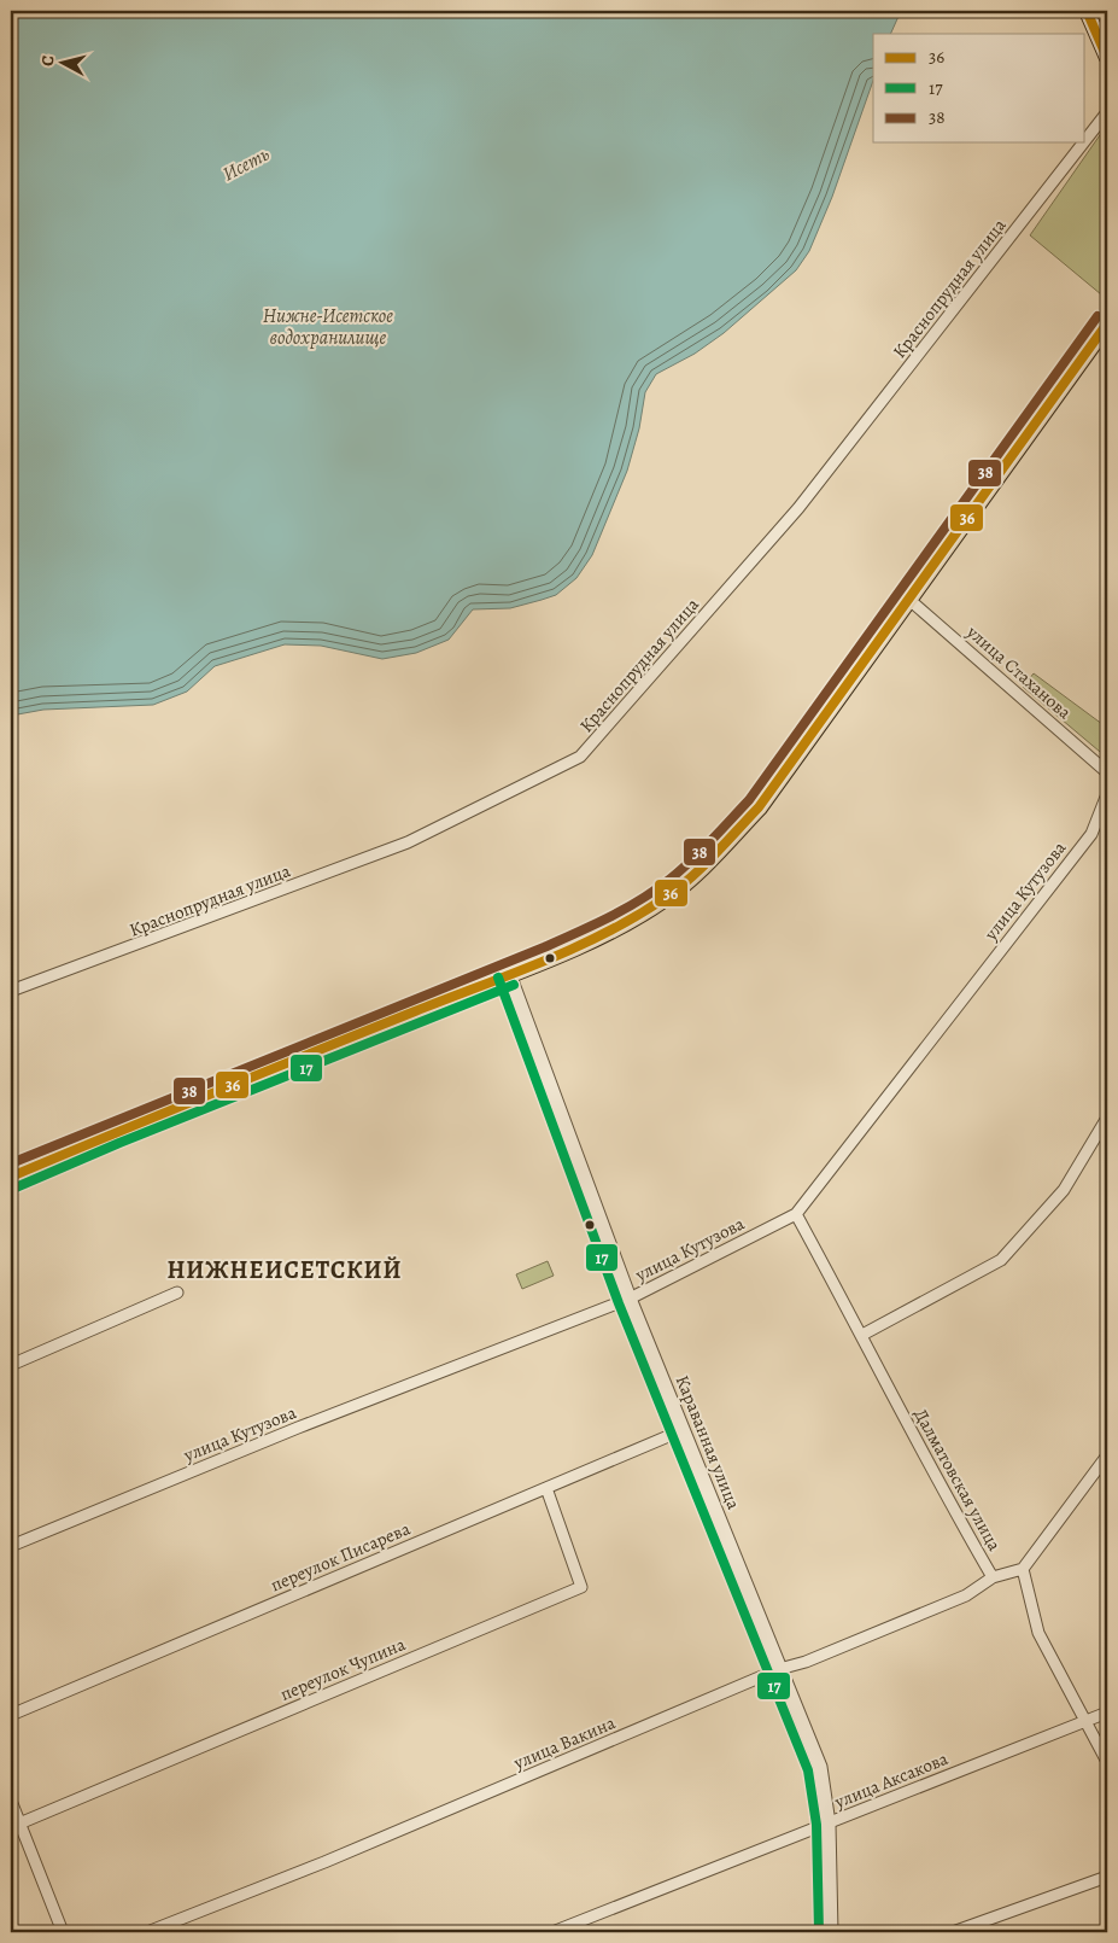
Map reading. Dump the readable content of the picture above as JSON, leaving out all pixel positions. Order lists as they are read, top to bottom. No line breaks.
{"streets":{"street":["Краснопрудная улица","улица Стаханова","улица Кутузова","Караванная улица","Далматовская улица","переулок Писарева","переулок Чупина","улица Вакина","улица Аксакова"]},"crossings":[["улица Кутузова","Караванная улица"],["улица Кутузова","Далматовская улица"],["Караванная улица","переулок Писарева"],["Караванная улица","улица Вакина"],["Караванная улица","улица Аксакова"],["Далматовская улица","улица Вакина"],["переулок Писарева","переулок Чупина"]],"districts":["НИЖНЕИСЕТСКИЙ"],"water":["Исеть","Нижне-Исетское водохранилище"],"lines":["transit line 36","transit line 38","transit line 17"],"legend":["36","17","38"],"north":"left"}
